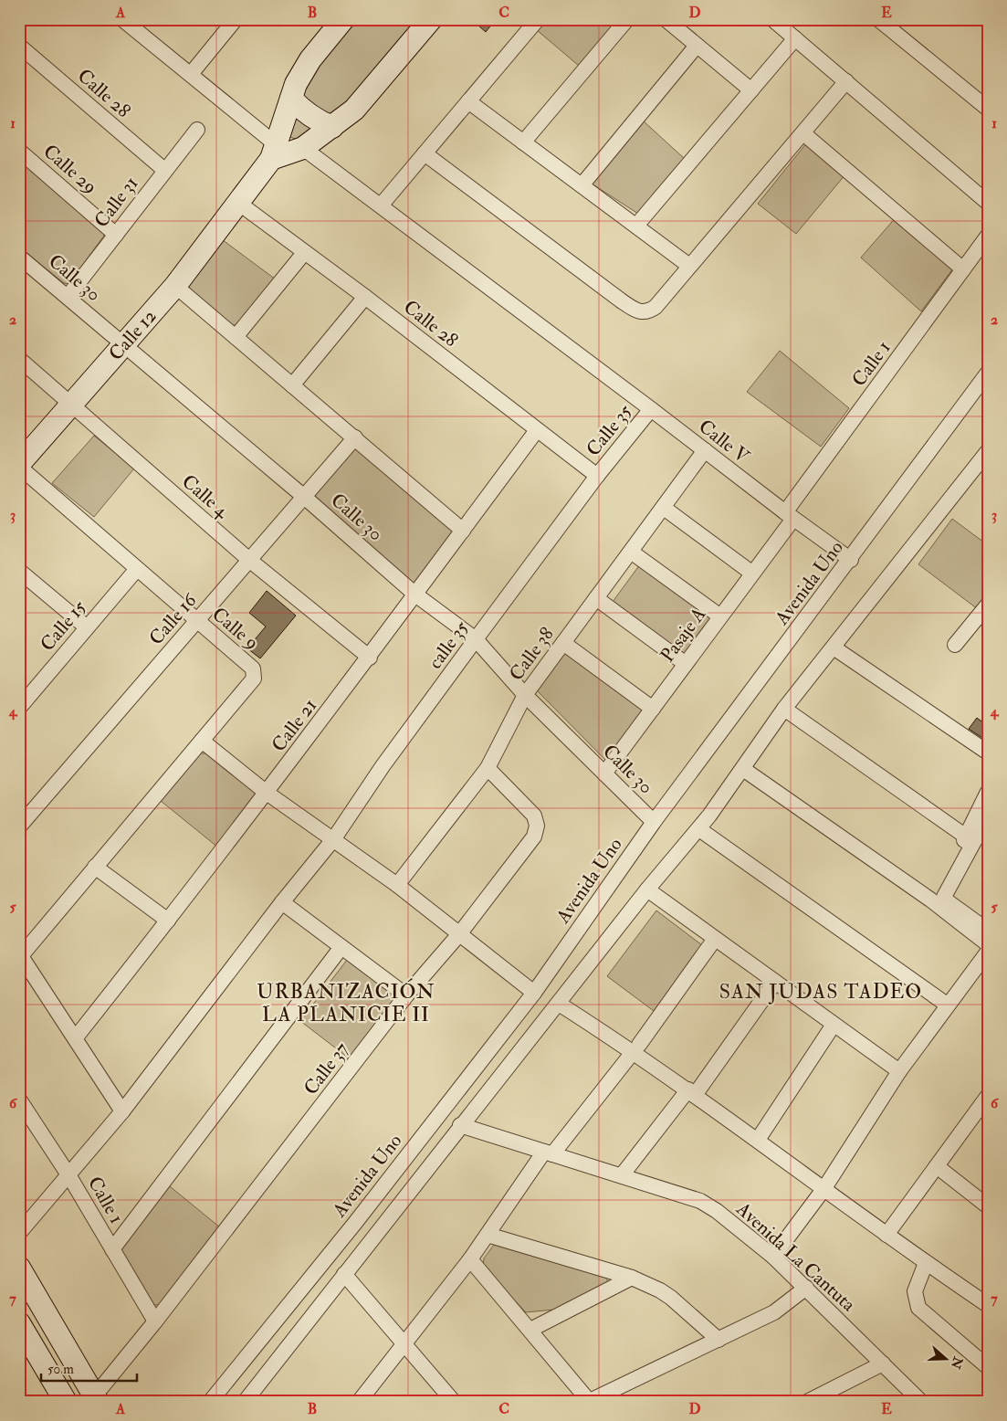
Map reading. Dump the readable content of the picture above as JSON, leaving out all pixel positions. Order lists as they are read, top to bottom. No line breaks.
{"streets":{"street":["Calle 28","Calle 29","Calle 31","Calle 30","Calle 12","Calle 1","Calle 35","Calle V","Calle 4","Avenida Uno","Calle 16","Calle 15","Calle 9","Pasaje A","calle 35","Calle 38","Calle 21","Calle 37","Avenida La Cantuta"]},"crossings":[["Calle 28","Calle 31"],["Calle 28","Calle 12"],["Calle 28","Calle 35"],["Calle 28","calle 35"],["Calle 28","Calle 21"],["Calle 29","Calle 31"],["Calle 31","Calle 30"],["Calle 30","Calle 12"],["Calle 30","Avenida Uno"],["Calle 30","Calle 16"],["Calle 30","Pasaje A"],["Calle 30","calle 35"],["Calle 30","Calle 38"],["Calle 30","Calle 21"],["Calle 12","Calle 4"],["Calle 1","Calle V"],["Calle 1","Pasaje A"],["Calle 1","calle 35"],["Calle 1","Calle 37"],["Calle 35","Calle V"],["Calle 35","calle 35"],["Calle V","Avenida Uno"],["Calle V","Pasaje A"],["Calle V","Calle 38"],["Calle 4","Calle 16"],["Calle 4","Calle 21"],["Calle 16","Calle 9"],["Calle 15","Calle 9"],["Calle 38","Calle 37"]],"districts":["URBANIZACIÓN LA PLANICIE II","SAN JUDAS TADEO"],"scale_bar":"50 m","north":"right","grid":{"columns":["A","B","C","D","E"],"rows":["1","2","3","4","5","6","7"]}}
